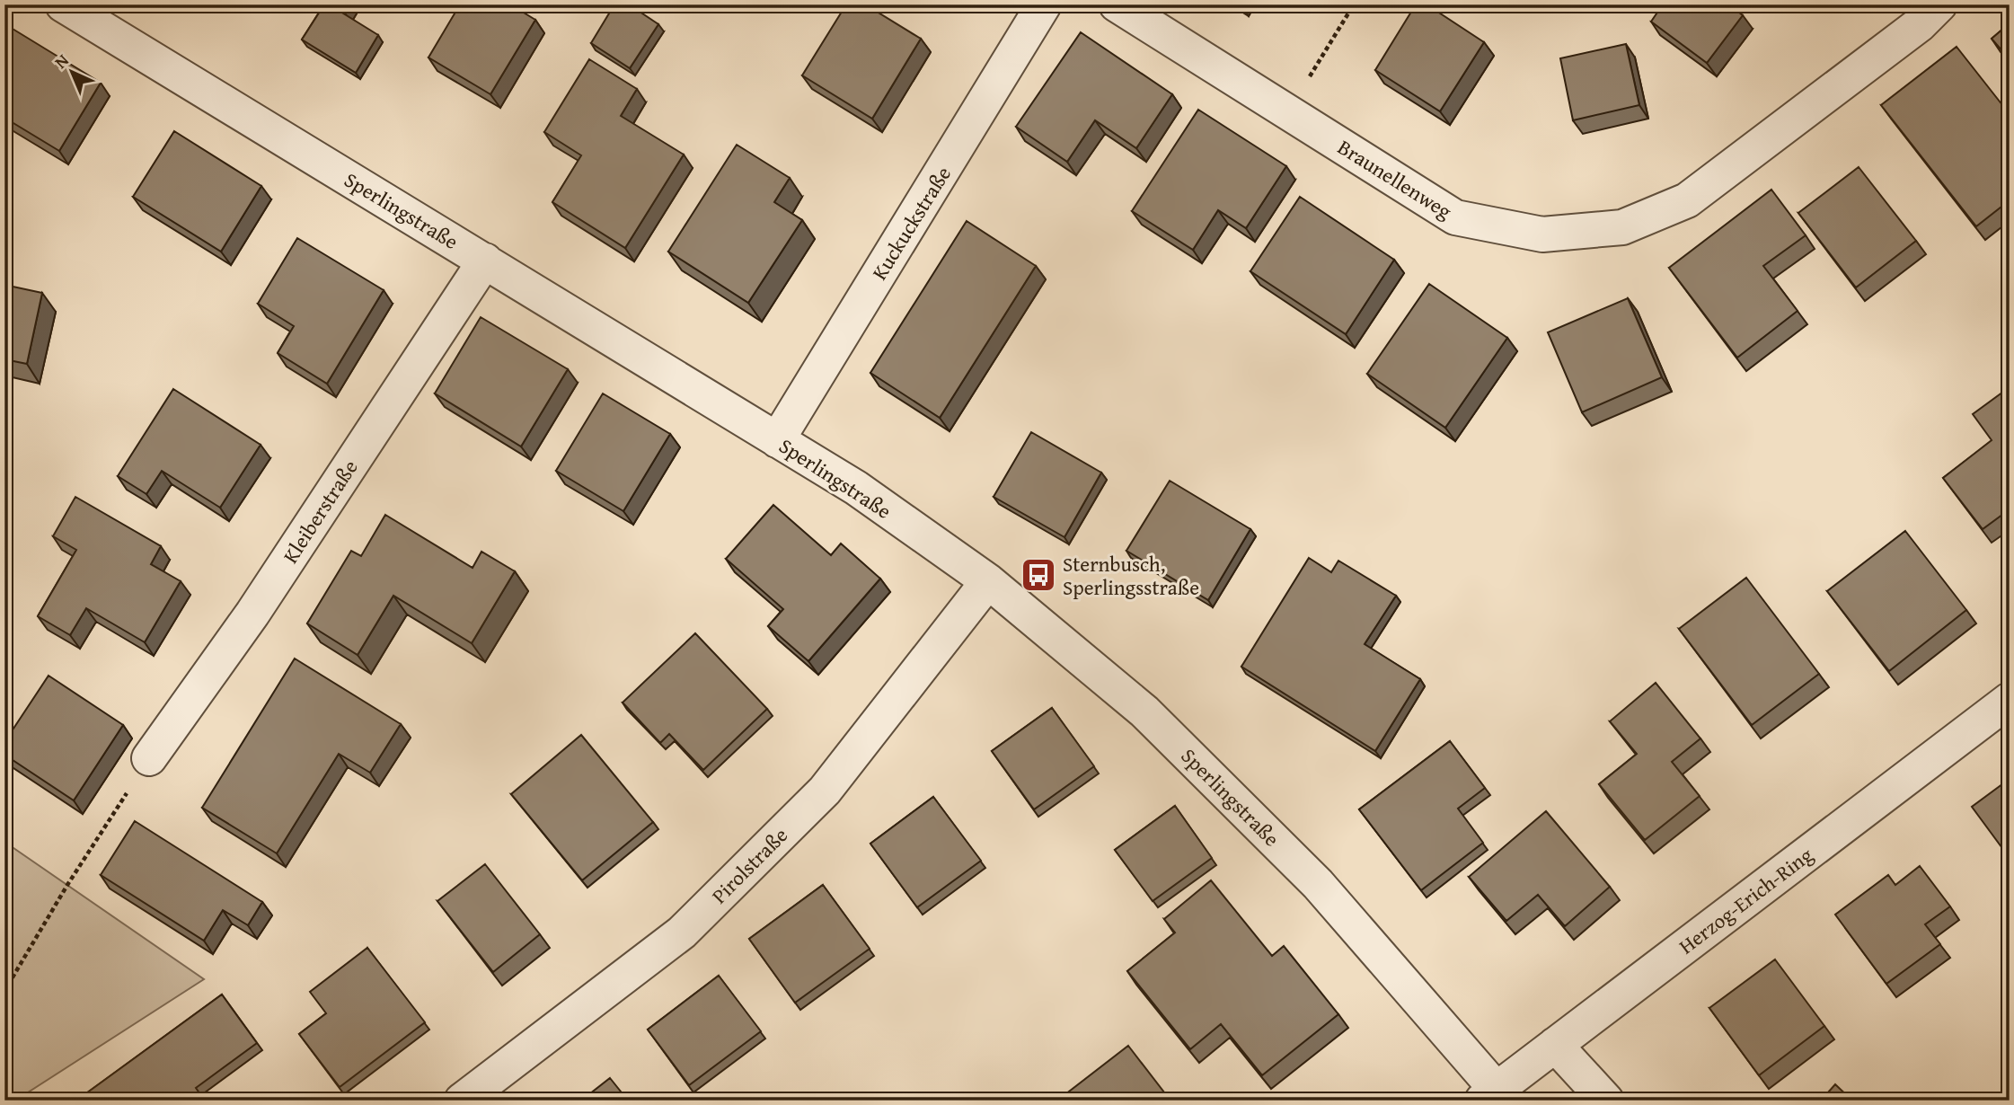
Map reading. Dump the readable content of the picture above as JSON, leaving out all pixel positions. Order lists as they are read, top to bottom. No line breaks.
{"streets":{"street":["Braunellenweg","Sperlingstraße","Kuckuckstraße","Kleiberstraße","Pirolstraße","Herzog-Erich-Ring"]},"crossings":[["Sperlingstraße","Kuckuckstraße"],["Sperlingstraße","Kleiberstraße"],["Sperlingstraße","Pirolstraße"],["Sperlingstraße","Herzog-Erich-Ring"]],"places":{"bus stop":["Sternbusch, Sperlingsstraße"]},"north":"top left"}
